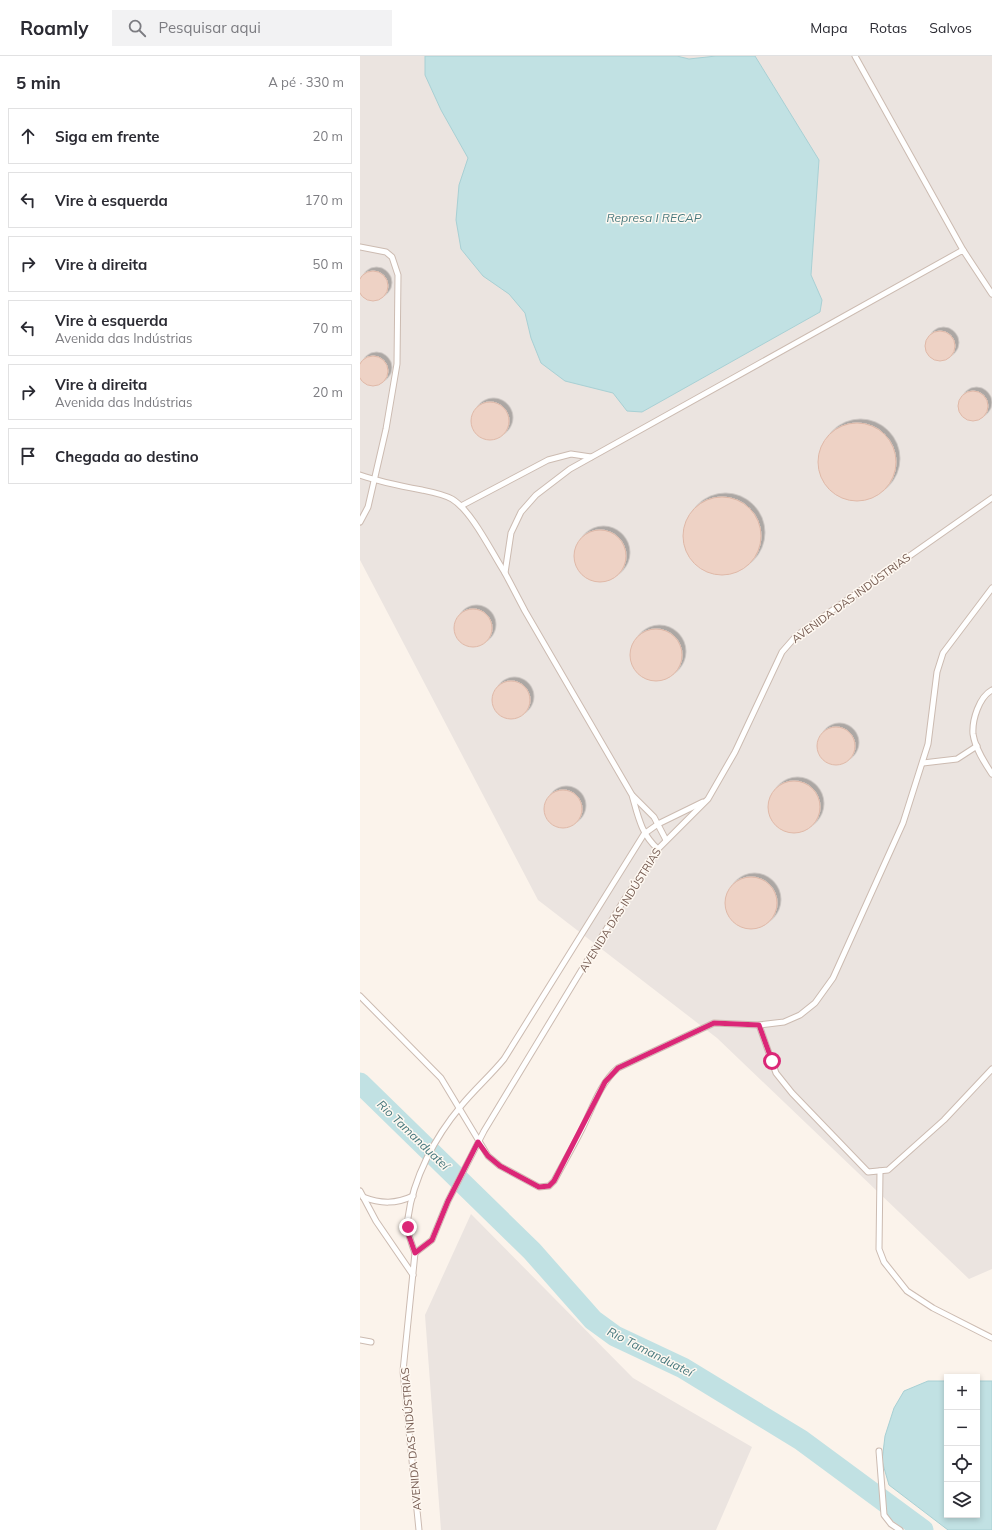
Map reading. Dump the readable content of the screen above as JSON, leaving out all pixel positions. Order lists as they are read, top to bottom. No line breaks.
{"streets":{"lane":["AVENIDA DAS INDÚSTRIAS"]},"water":["Represa I RECAP","Rio Tamanduateí"],"page":{"header":"Roamly","search":"Pesquisar aqui","nav":["Mapa","Rotas","Salvos"],"heading":["5 min","A pé · 330 m"],"list":[["Siga em frente","20 m"],["Vire à esquerda","170 m"],["Vire à direita","50 m"],["Vire à esquerda","Avenida das Indústrias","70 m"],["Vire à direita","Avenida das Indústrias","20 m"],"Chegada ao destino"],"map_buttons":["+","−"]}}
